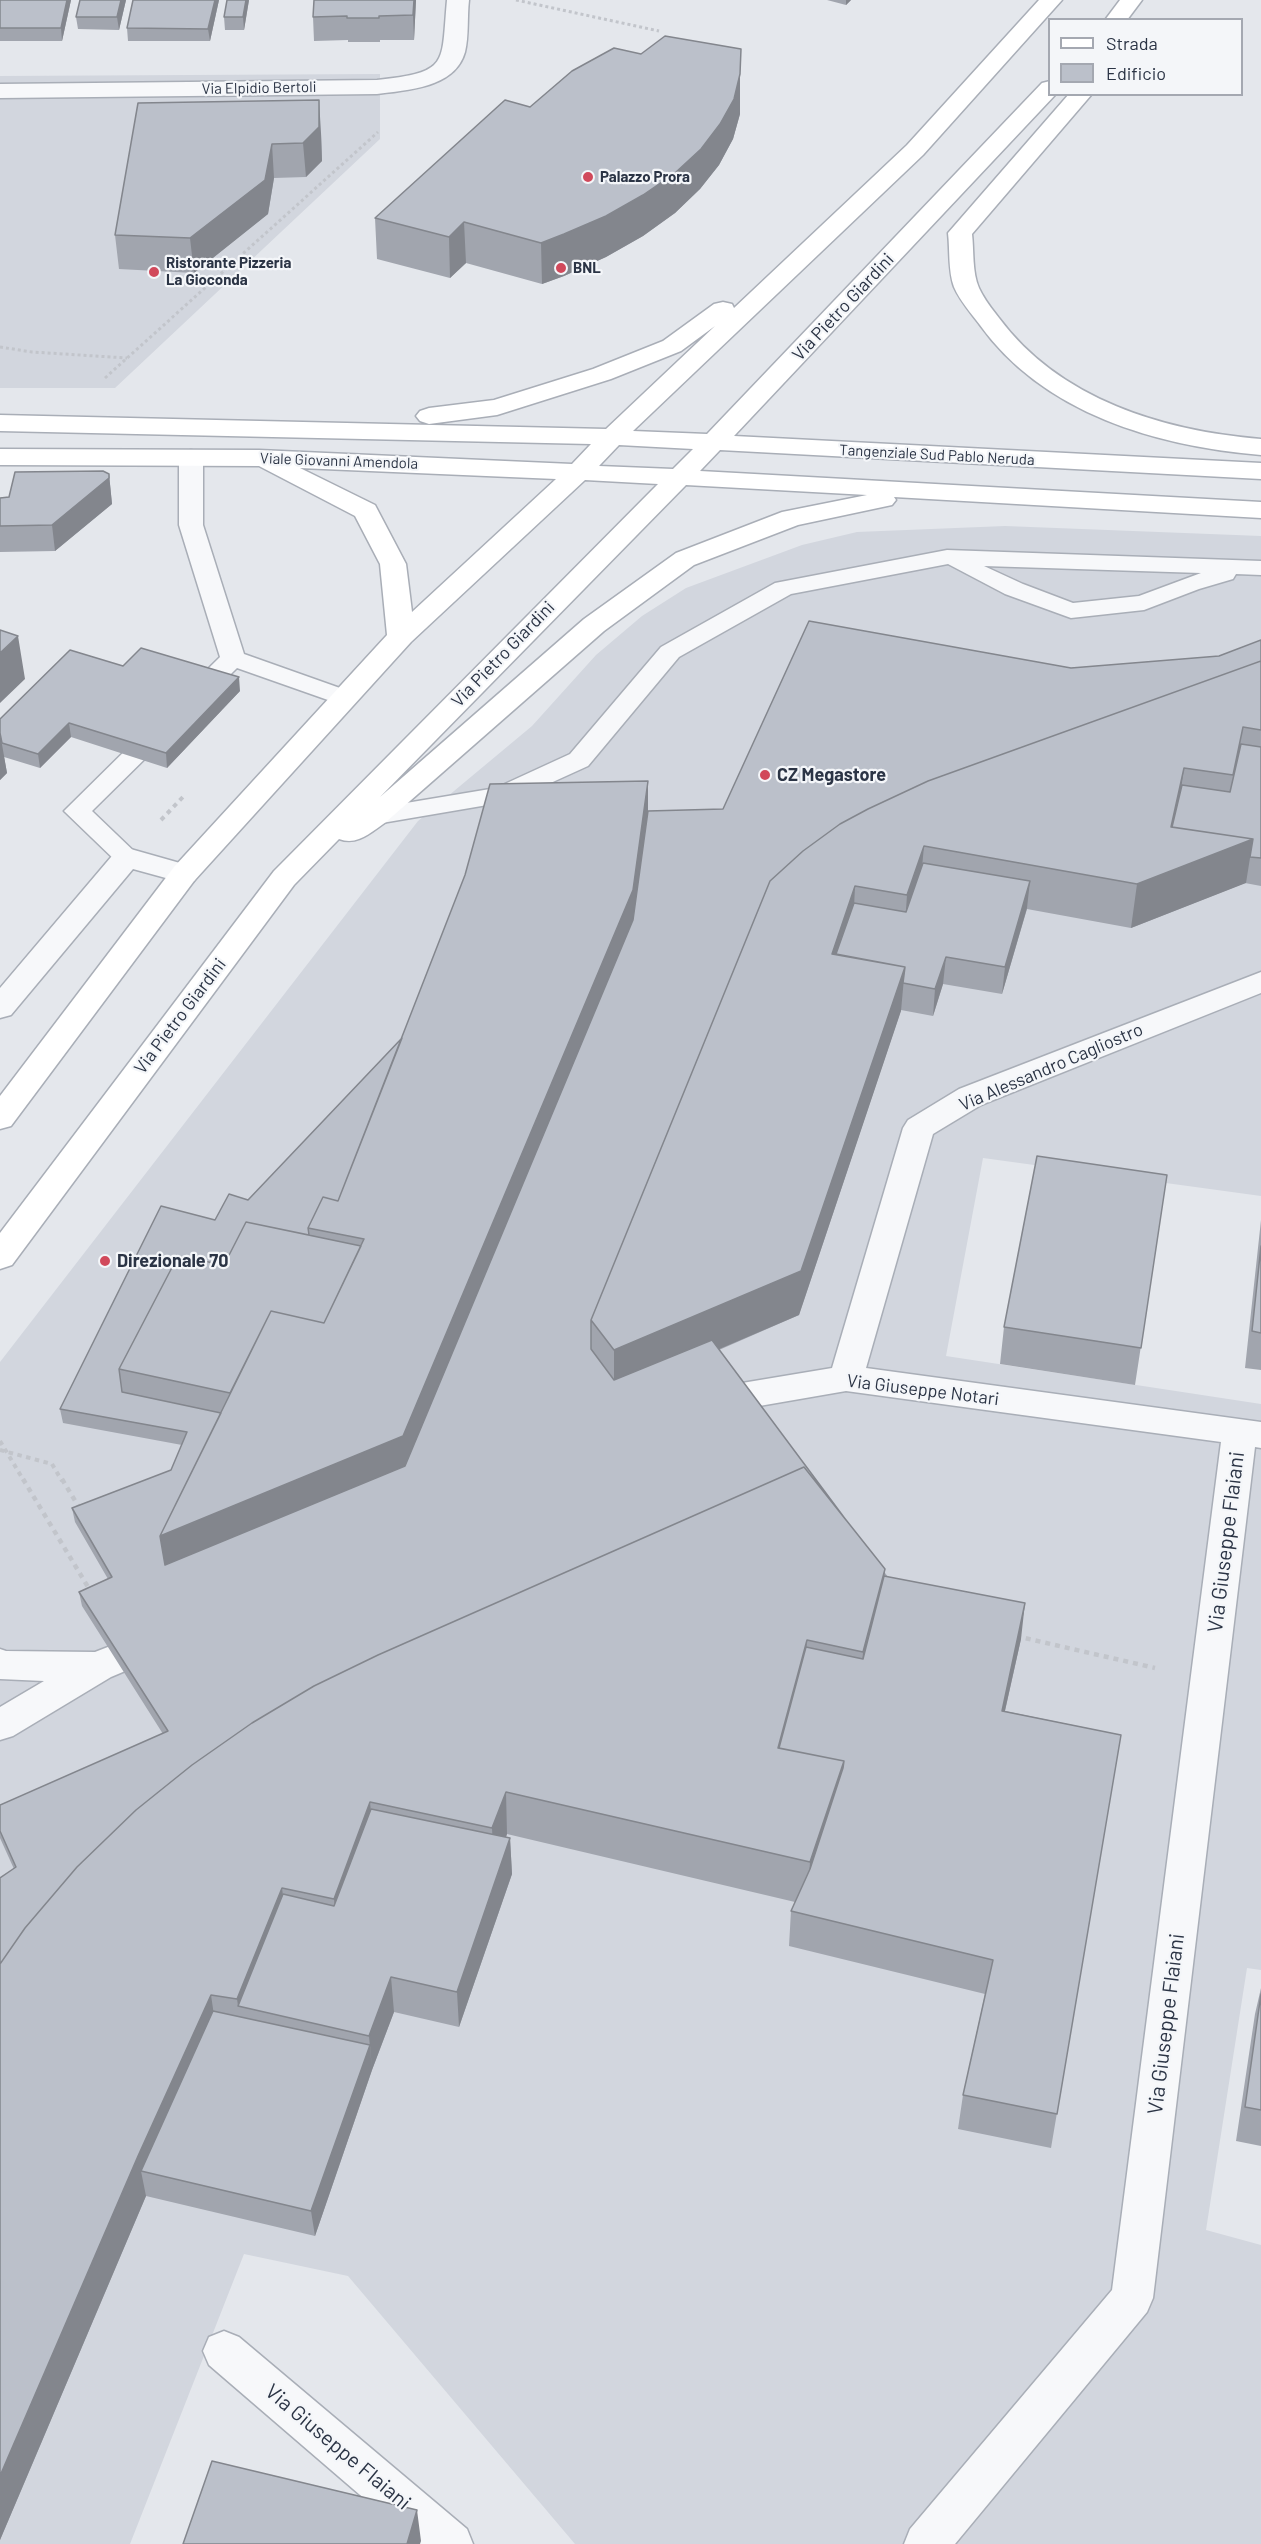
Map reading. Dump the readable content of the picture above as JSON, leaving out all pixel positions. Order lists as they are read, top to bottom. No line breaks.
{"streets":{"main road":["Via Pietro Giardini","Tangenziale Sud Pablo Neruda","Viale Giovanni Amendola"],"street":["Via Elpidio Bertoli","Via Alessandro Cagliostro","Via Giuseppe Notari","Via Giuseppe Flaiani"]},"crossings":[["Via Pietro Giardini","Tangenziale Sud Pablo Neruda"],["Via Pietro Giardini","Viale Giovanni Amendola"],["Tangenziale Sud Pablo Neruda","Viale Giovanni Amendola"],["Via Alessandro Cagliostro","Via Giuseppe Notari"],["Via Giuseppe Notari","Via Giuseppe Flaiani"]],"places":["Palazzo Prora","BNL","Ristorante Pizzeria La Gioconda","CZ Megastore","Direzionale 70"],"legend":["Strada","Edificio"]}
